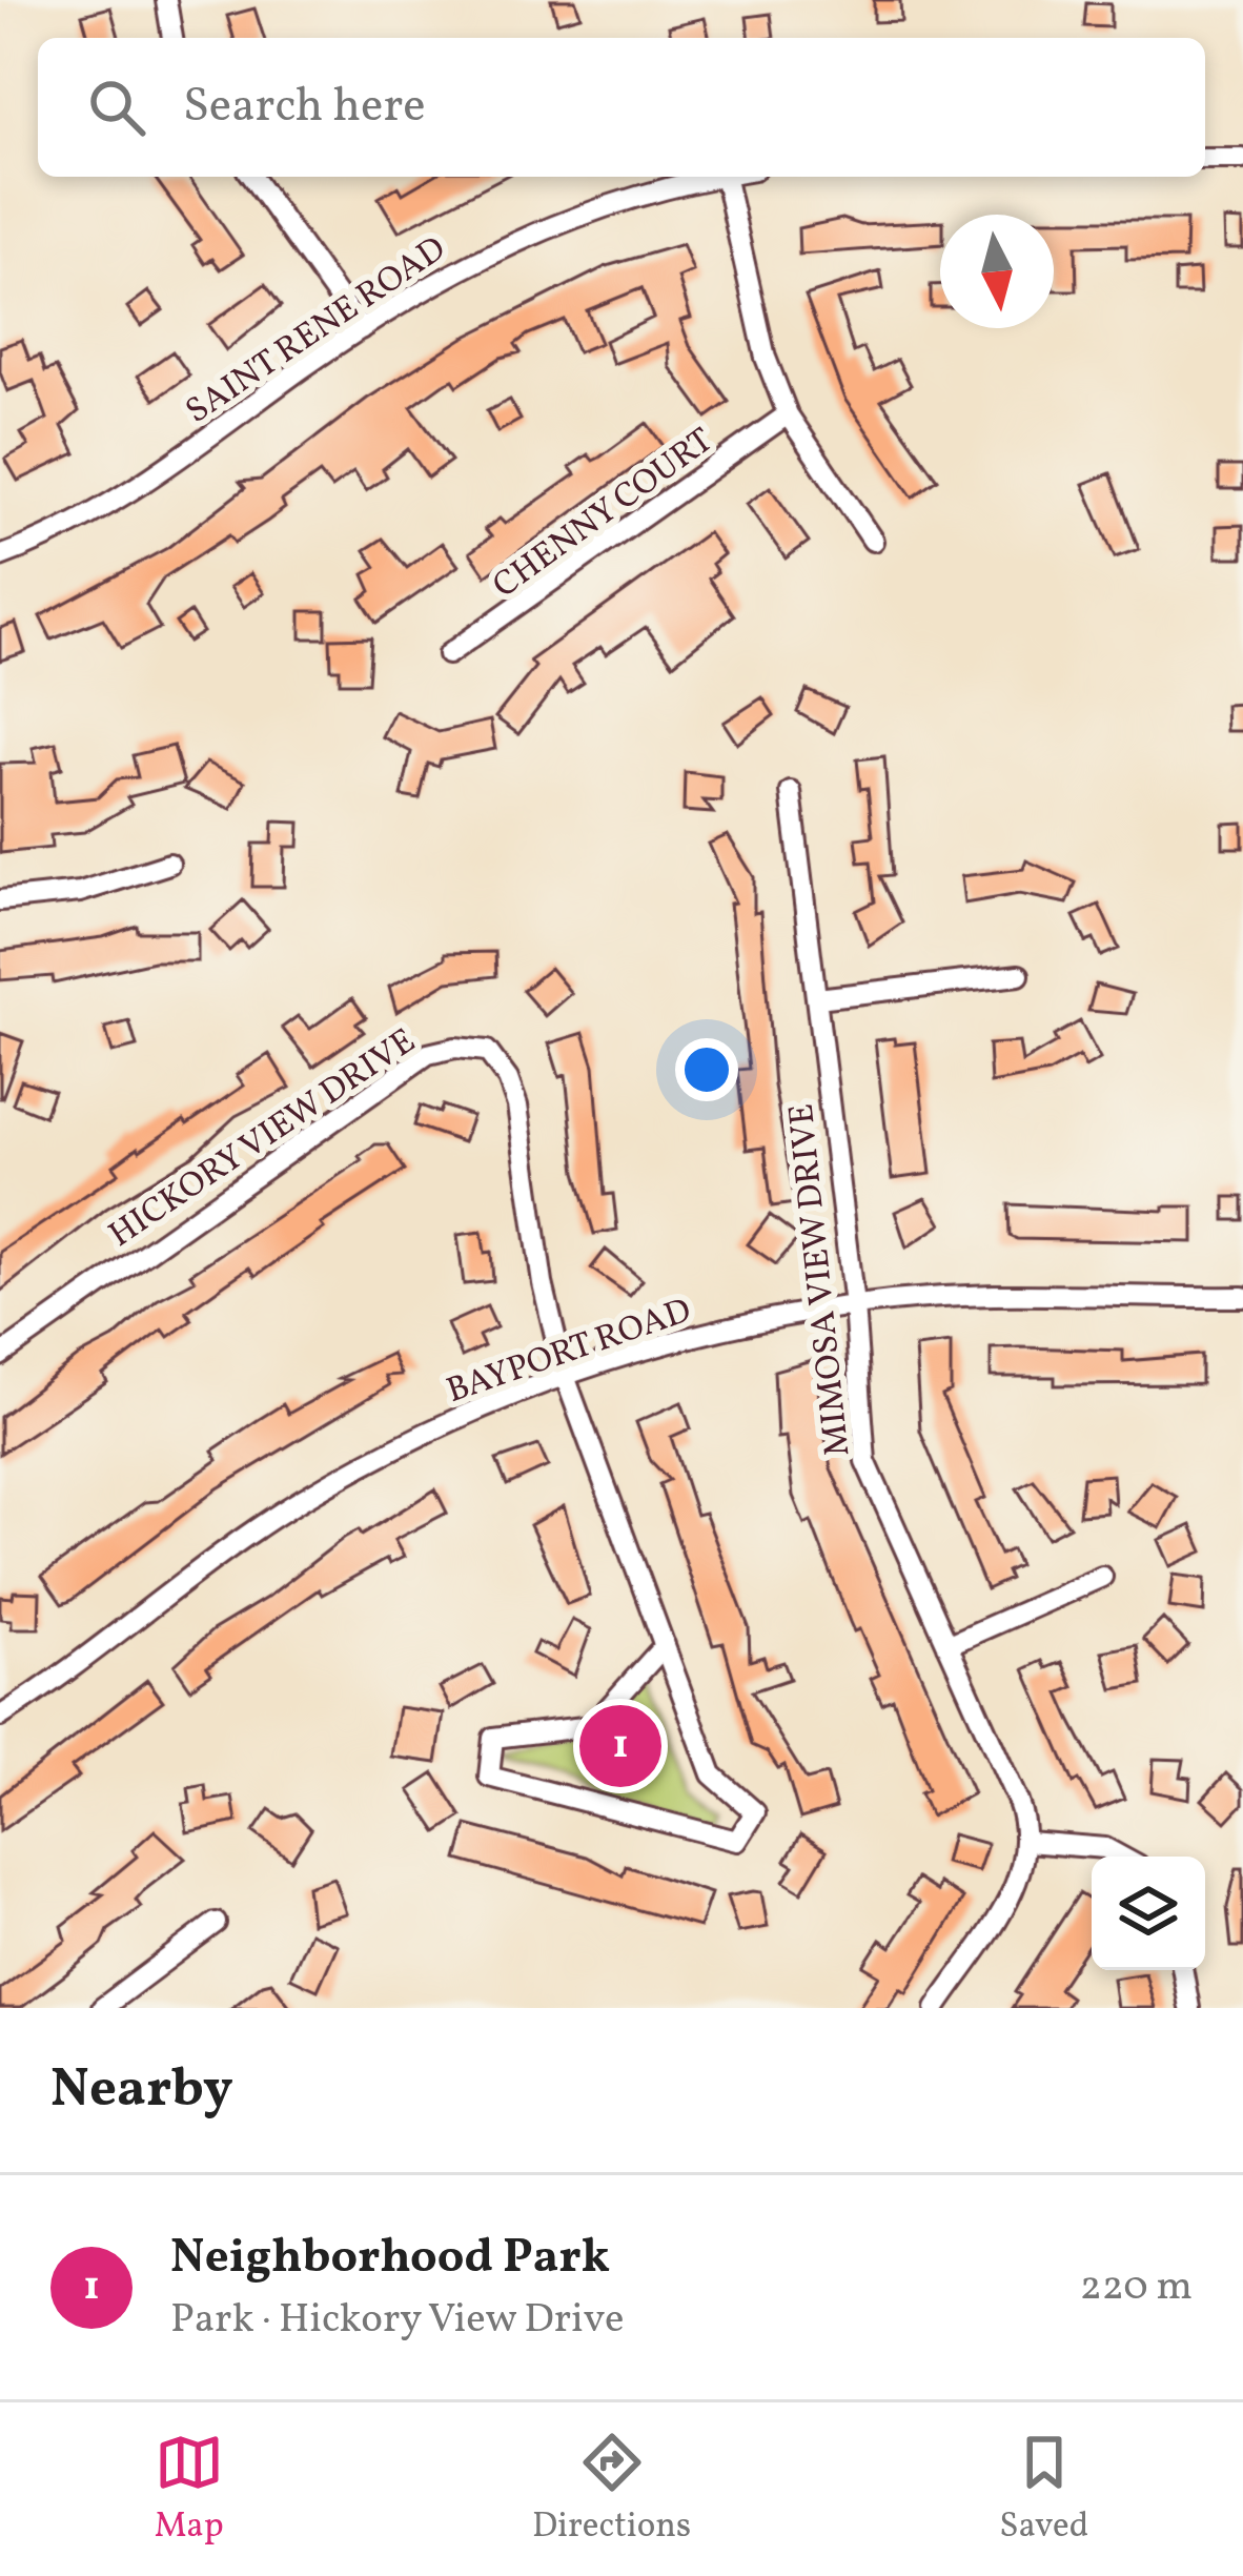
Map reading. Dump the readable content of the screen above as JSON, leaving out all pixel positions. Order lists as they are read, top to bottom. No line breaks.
{"streets":{"street":["SAINT RENE ROAD","CHENNY COURT","HICKORY VIEW DRIVE","MIMOSA VIEW DRIVE","BAYPORT ROAD"]},"crossings":[["HICKORY VIEW DRIVE","BAYPORT ROAD"],["MIMOSA VIEW DRIVE","BAYPORT ROAD"]],"north":"bottom","page":{"search":"Search here","pins":"1","heading":"Nearby","list":[{"mark":"1","name":"Neighborhood Park","note":"Park · Hickory View Drive","value":"220 m"}],"nav":["Map","Directions","Saved"]}}
